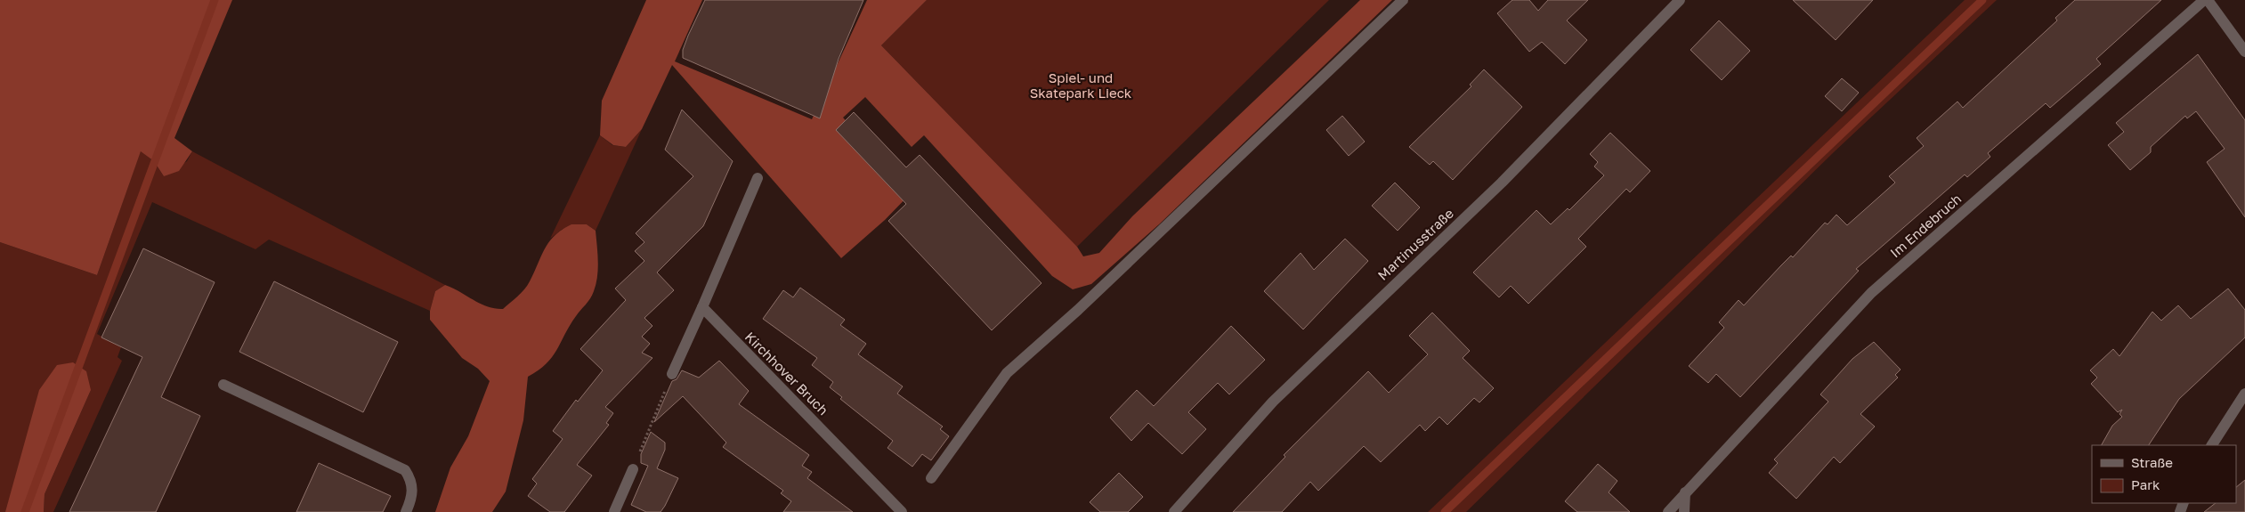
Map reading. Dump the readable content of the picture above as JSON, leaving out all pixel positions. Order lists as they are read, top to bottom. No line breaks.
{"streets":{"street":["Im Endebruch","Martinusstraße","Kirchhover Bruch"]},"parks":["Spiel- und Skatepark Lieck"],"legend":["Straße","Park"]}
